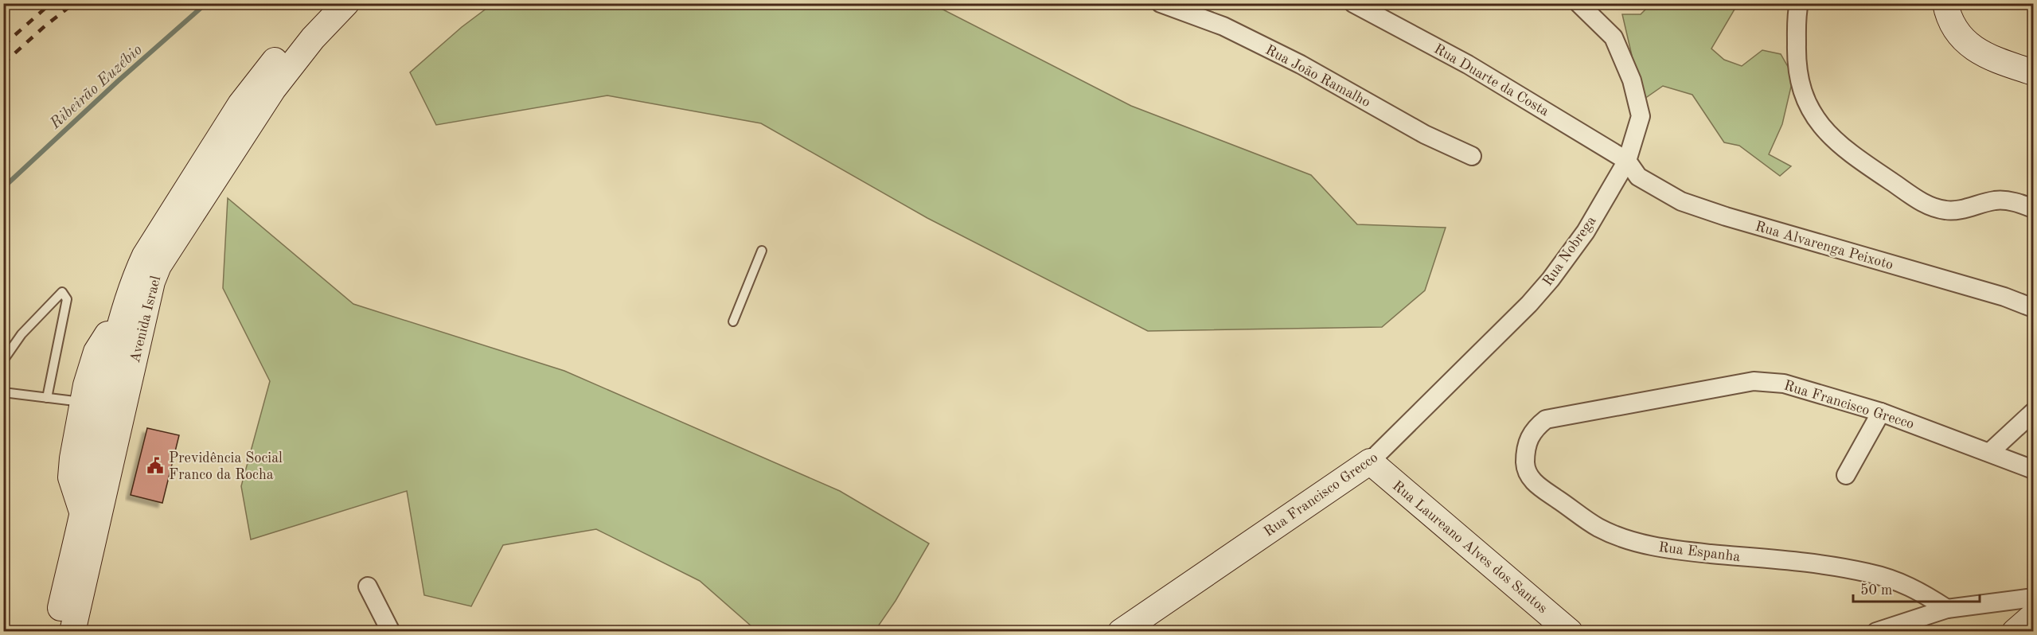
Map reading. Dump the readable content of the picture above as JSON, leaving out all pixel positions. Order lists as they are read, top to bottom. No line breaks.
{"streets":{"main road":["Avenida Israel","Rua Francisco Grecco","Rua Laureano Alves dos Santos"],"street":["Rua João Ramalho","Rua Duarte da Costa","Rua Alvarenga Peixoto","Rua Nobrega","Rua Espanha"]},"crossings":[["Rua Duarte da Costa","Rua Alvarenga Peixoto"],["Rua Duarte da Costa","Rua Nobrega"],["Rua Alvarenga Peixoto","Rua Nobrega"],["Rua Nobrega","Rua Francisco Grecco"],["Rua Francisco Grecco","Rua Laureano Alves dos Santos"],["Rua Francisco Grecco","Rua Espanha"]],"water":["Ribeirão Euzébio"],"places":{"public building":["Previdência Social Franco da Rocha"]},"scale_bar":"50 m"}
